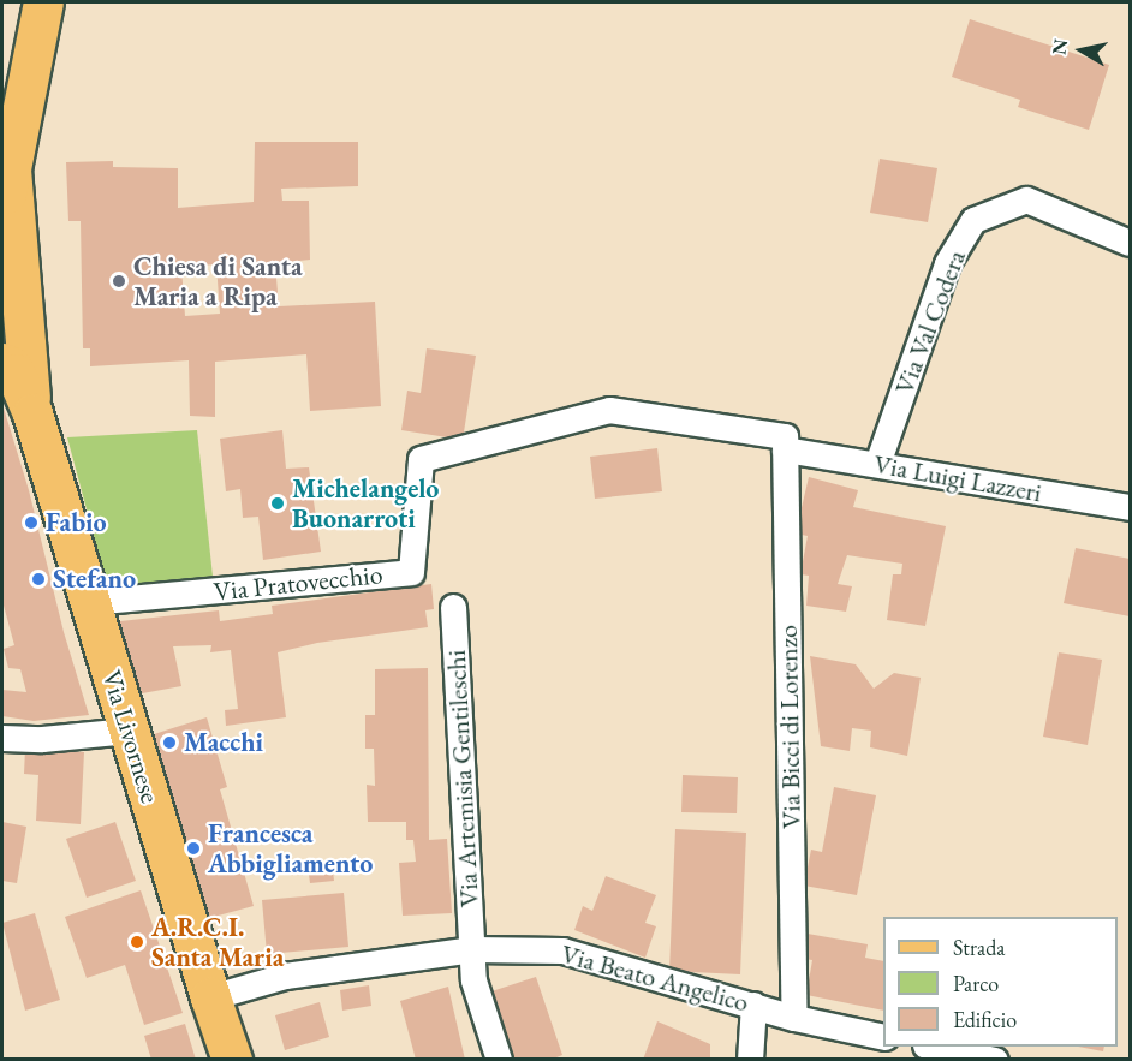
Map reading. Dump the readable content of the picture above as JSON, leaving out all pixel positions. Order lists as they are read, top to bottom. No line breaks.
{"streets":{"main road":["Via Livornese"],"street":["Via Val Codera","Via Luigi Lazzeri","Via Pratovecchio","Via Bicci di Lorenzo","Via Artemisia Gentileschi","Via Beato Angelico"]},"crossings":[["Via Val Codera","Via Luigi Lazzeri"],["Via Luigi Lazzeri","Via Pratovecchio"],["Via Luigi Lazzeri","Via Bicci di Lorenzo"],["Via Pratovecchio","Via Bicci di Lorenzo"],["Via Pratovecchio","Via Livornese"],["Via Bicci di Lorenzo","Via Beato Angelico"],["Via Livornese","Via Beato Angelico"],["Via Artemisia Gentileschi","Via Beato Angelico"]],"places":["Chiesa di Santa Maria a Ripa","Michelangelo Buonarroti","Fabio","Stefano","Macchi","Francesca Abbigliamento","A.R.C.I. Santa Maria"],"legend":["Strada","Parco","Edificio"],"north":"left"}
